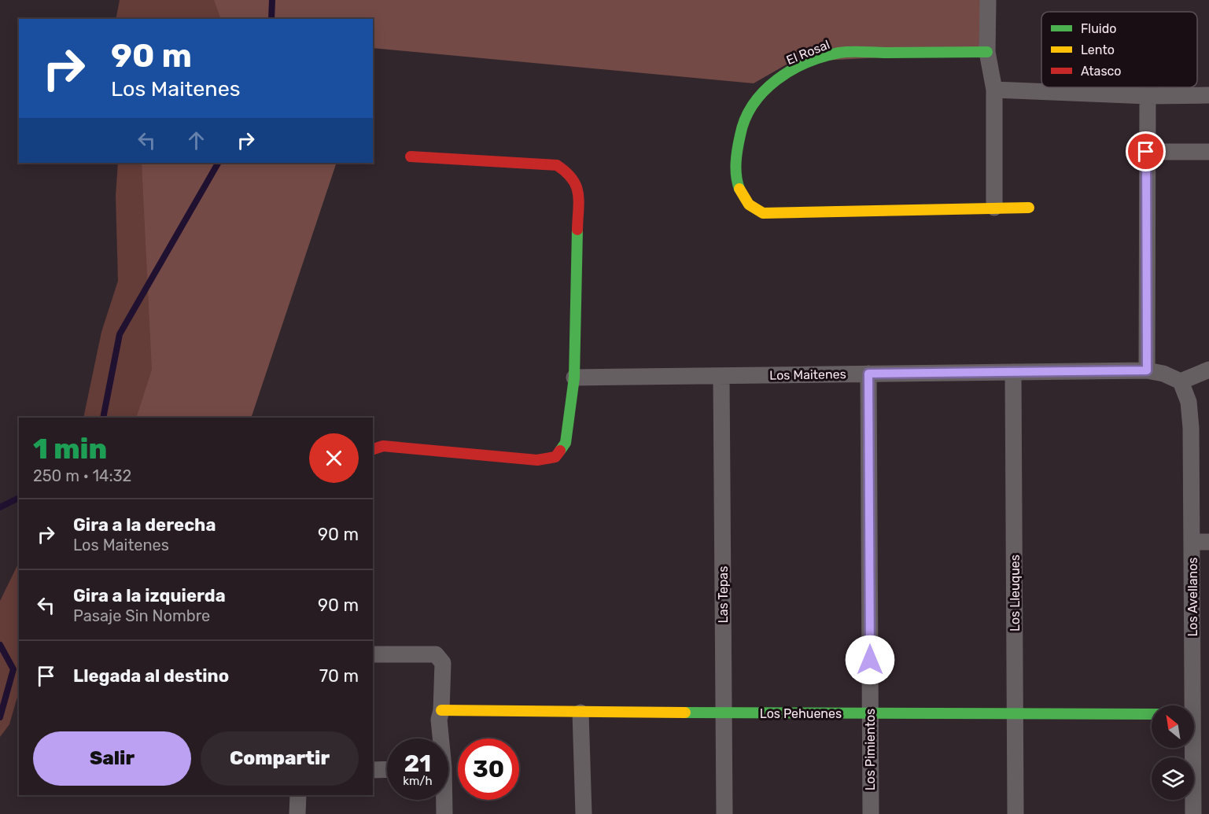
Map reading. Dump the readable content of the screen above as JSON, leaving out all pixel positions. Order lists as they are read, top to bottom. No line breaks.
{"streets":{"street":["El Rosal","Los Maitenes","Los Lleuques","Las Tepas","Los Avellanos","Los Pehuenes","Los Pimientos"]},"crossings":[["Los Maitenes","Los Lleuques"],["Los Maitenes","Las Tepas"],["Los Maitenes","Los Avellanos"],["Los Maitenes","Los Pimientos"],["Los Lleuques","Los Pehuenes"],["Las Tepas","Los Pehuenes"],["Los Pehuenes","Los Pimientos"]],"legend":["Fluido","Lento","Atasco"],"north":"top left","page":{"turn":["90 m","Los Maitenes"],"heading":["1 min","250 m · 14:32"],"list":[{"name":"Gira a la derecha","note":"Los Maitenes","value":"90 m"},{"name":"Gira a la izquierda","note":"Pasaje Sin Nombre","value":"90 m"},{"name":"Llegada al destino","value":"70 m"}],"buttons":["Salir","Compartir"],"speed":"21 km/h","limit":"30"}}
